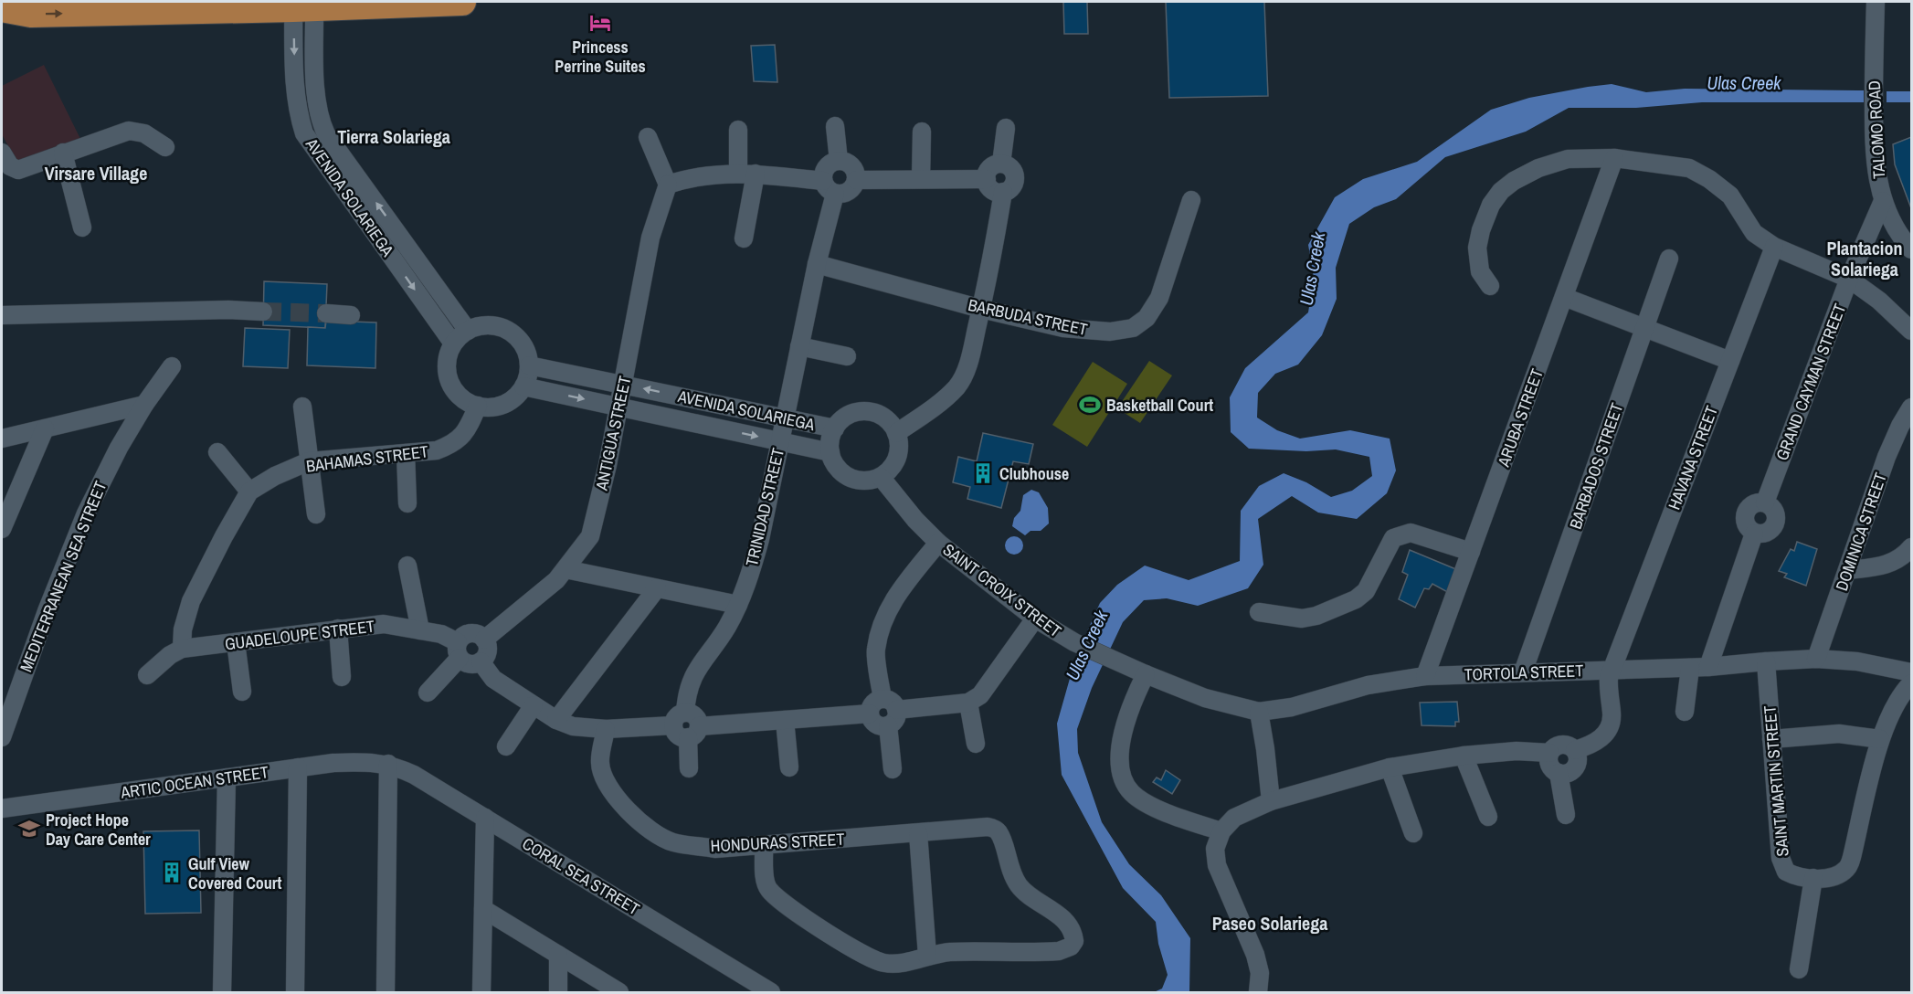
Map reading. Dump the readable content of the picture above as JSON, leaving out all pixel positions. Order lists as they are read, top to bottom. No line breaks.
{"streets":{"street":["TALOMO ROAD","AVENIDA SOLARIEGA","BARBUDA STREET","GRAND CAYMAN STREET","ARUBA STREET","ANTIGUA STREET","HAVANA STREET","BAHAMAS STREET","BARBADOS STREET","TRINIDAD STREET","DOMINICA STREET","MEDITERRANEAN SEA STREET","SAINT CROIX STREET","GUADELOUPE STREET","TORTOLA STREET","SAINT MARTIN STREET","ARTIC OCEAN STREET","HONDURAS STREET","CORAL SEA STREET"]},"crossings":[["TALOMO ROAD","GRAND CAYMAN STREET"],["AVENIDA SOLARIEGA","ANTIGUA STREET"],["AVENIDA SOLARIEGA","BAHAMAS STREET"],["AVENIDA SOLARIEGA","TRINIDAD STREET"],["AVENIDA SOLARIEGA","SAINT CROIX STREET"],["BARBUDA STREET","TRINIDAD STREET"],["GRAND CAYMAN STREET","TORTOLA STREET"],["ARUBA STREET","TORTOLA STREET"],["ANTIGUA STREET","GUADELOUPE STREET"],["HAVANA STREET","TORTOLA STREET"],["BAHAMAS STREET","GUADELOUPE STREET"],["BARBADOS STREET","TORTOLA STREET"],["DOMINICA STREET","TORTOLA STREET"],["SAINT CROIX STREET","TORTOLA STREET"],["TORTOLA STREET","SAINT MARTIN STREET"],["ARTIC OCEAN STREET","CORAL SEA STREET"]],"districts":["Tierra Solariega","Virsare Village","Plantacion Solariega","Paseo Solariega"],"water":["Ulas Creek"],"places":{"hotel":["Princess Perrine Suites"],"sports":["Basketball Court"],"building":["Clubhouse","Gulf View Covered Court"],"school or university":["Project Hope Day Care Center"]}}
